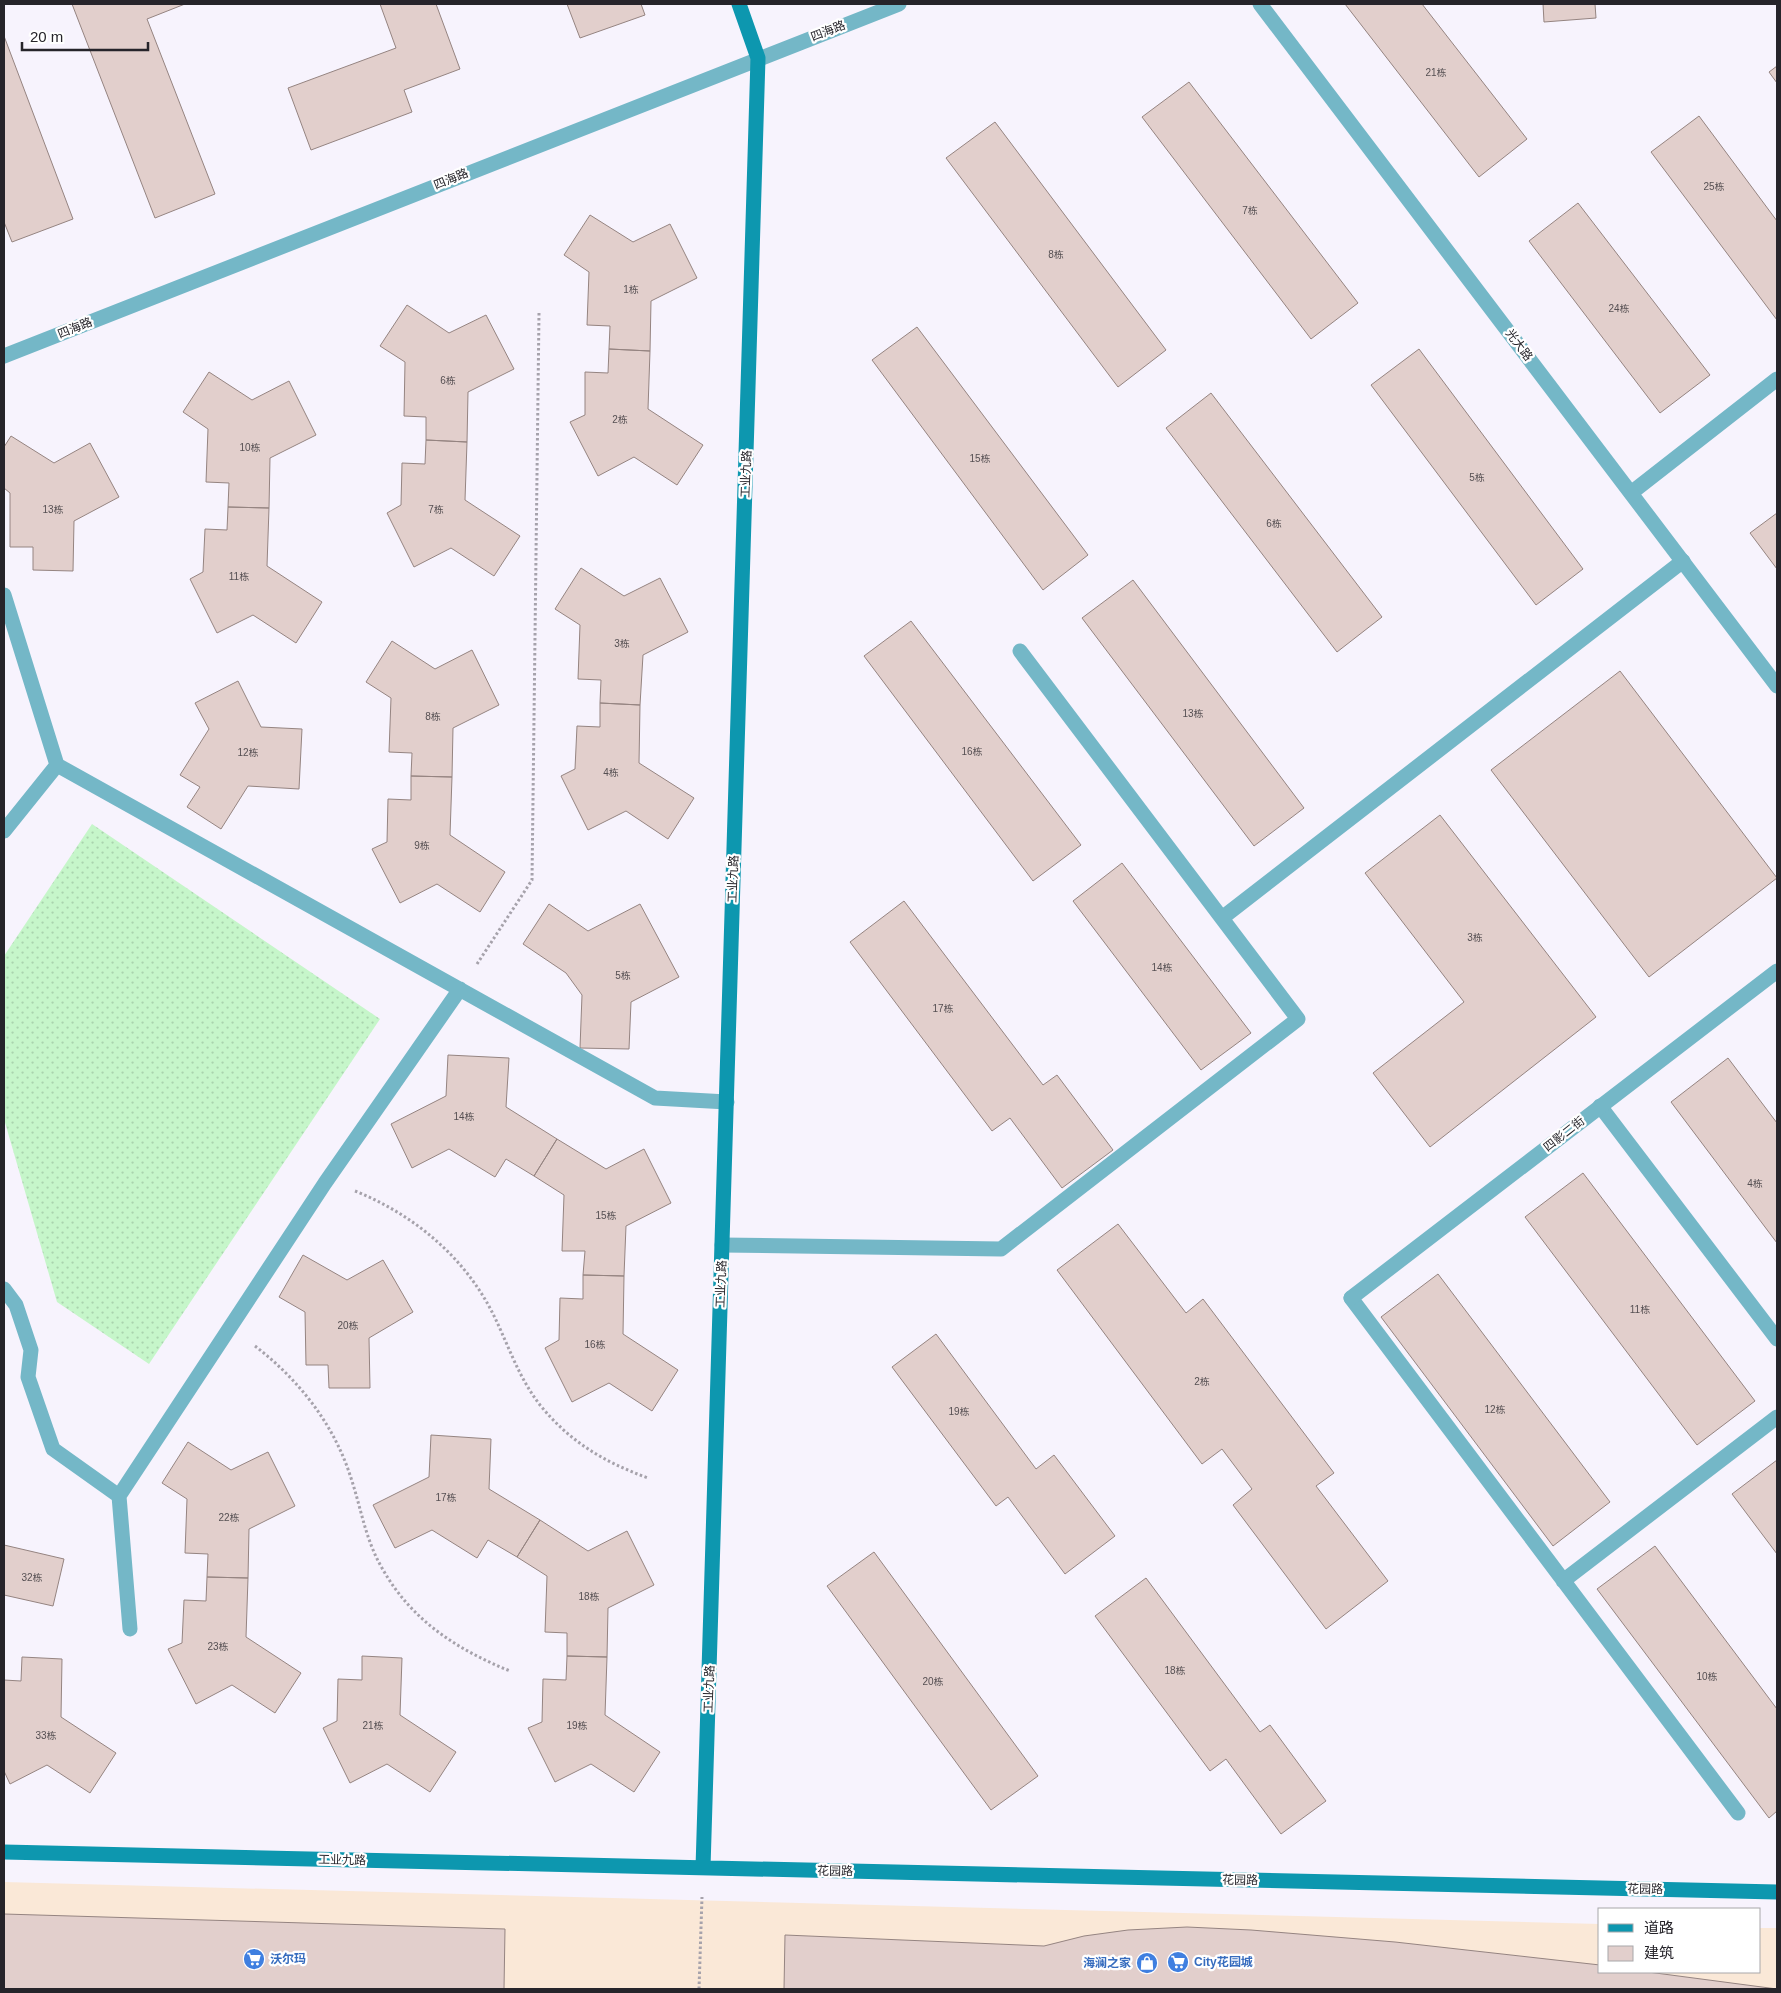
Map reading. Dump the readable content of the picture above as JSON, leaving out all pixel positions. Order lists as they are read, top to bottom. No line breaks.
{"streets":{"street":["四海路","光大路","工业九路","四影二街","花园路"]},"crossings":[["四海路","工业九路"],["工业九路","花园路"]],"places":{"supermarket":["沃尔玛","City花园城"],"shop":["海澜之家"]},"house_numbers":["21栋","25栋","7栋","8栋","1栋","24栋","6栋","2栋","10栋","15栋","5栋","13栋","7栋","6栋","11栋","3栋","13栋","8栋","16栋","12栋","4栋","9栋","3栋","14栋","5栋","17栋","14栋","4栋","15栋","11栋","20栋","16栋","2栋","12栋","19栋","17栋","22栋","32栋","18栋","23栋","18栋","10栋","20栋","21栋","19栋","33栋"],"legend":["道路","建筑"],"scale_bar":"20 m"}
